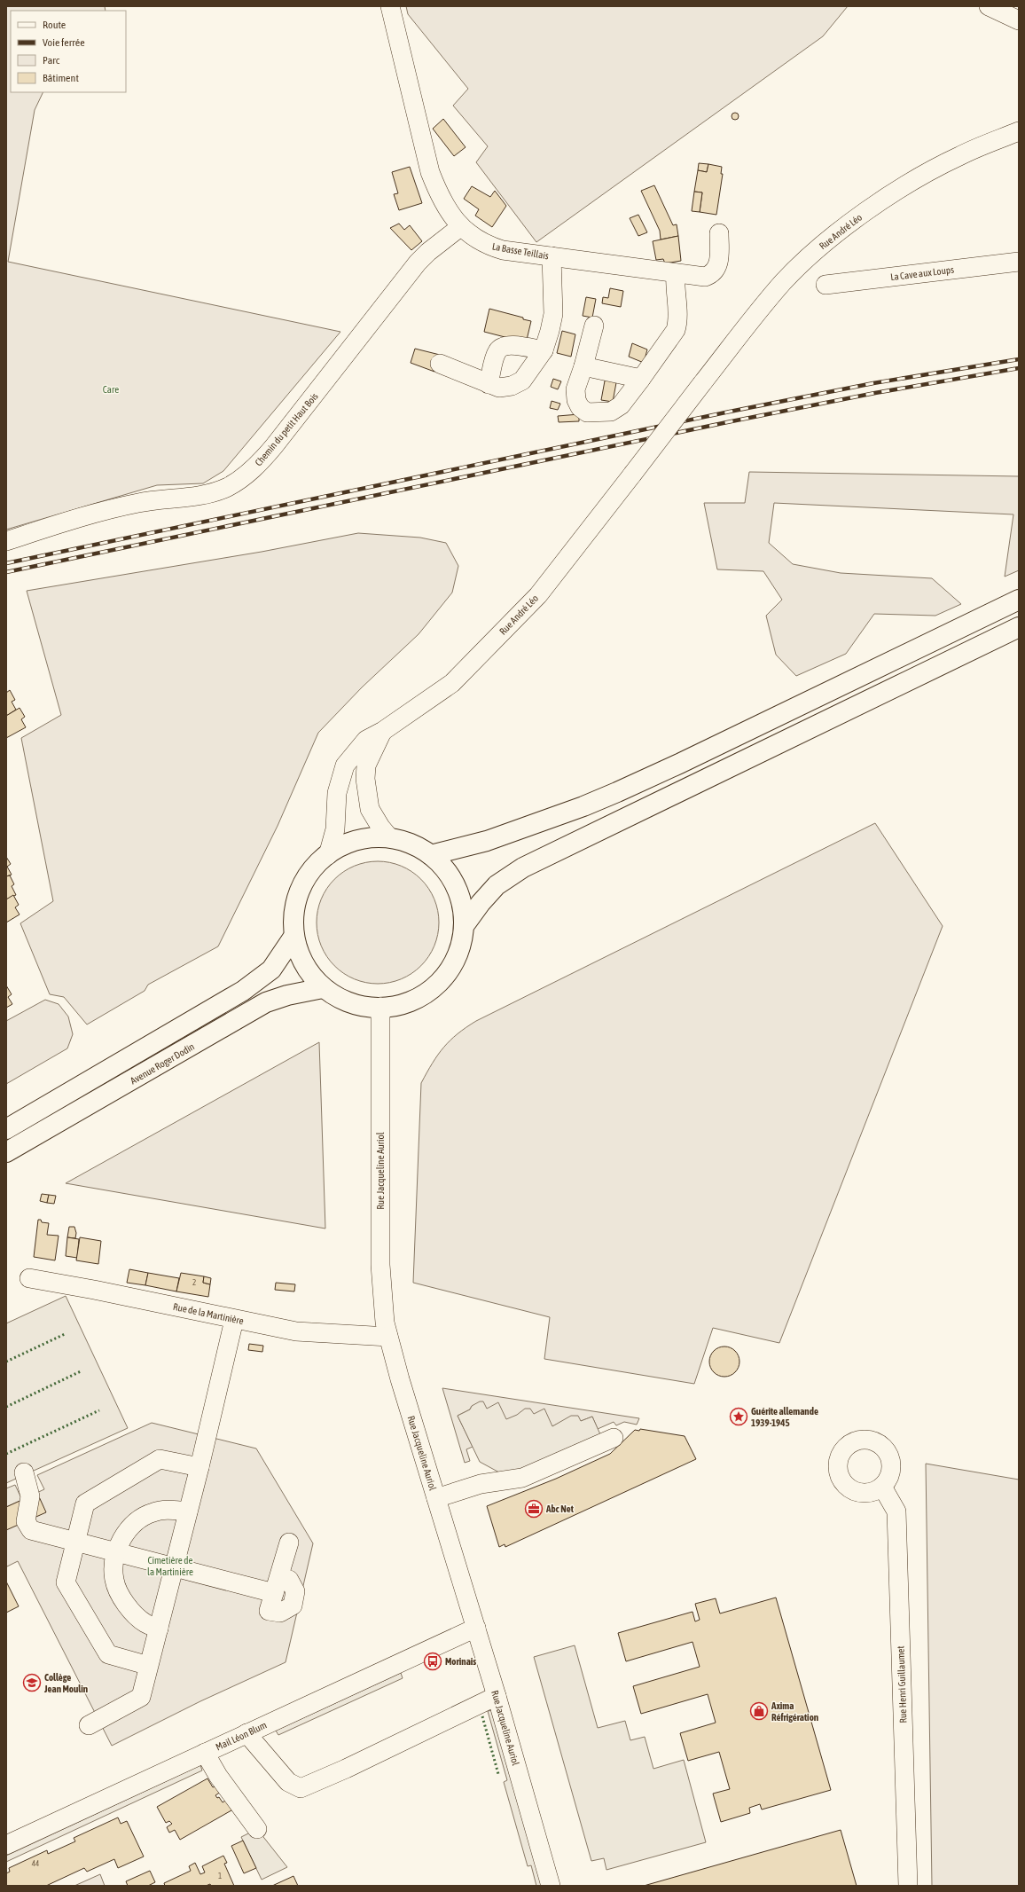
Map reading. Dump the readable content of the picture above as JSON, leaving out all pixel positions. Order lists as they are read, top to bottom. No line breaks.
{"streets":{"main road":["Avenue Roger Dodin"],"street":["Rue André Léo","La Basse Teillais","La Cave aux Loups","Chemin du petit Haut Bois","Rue Jacqueline Auriol","Rue de la Martinière","Rue Henri Guillaumet","Mail Léon Blum"]},"crossings":[["La Basse Teillais","Chemin du petit Haut Bois"],["Rue Jacqueline Auriol","Rue de la Martinière"],["Rue Jacqueline Auriol","Mail Léon Blum"]],"parks":["Care","Cimetière de la Martinière"],"places":{"place":["Guérite allemande 1939-1945"],"office":["Abc Net"],"bus stop":["Morinais"],"school or university":["Collège Jean Moulin"],"shop":["Axima Réfrigération"]},"house_numbers":["2","44","1"],"legend":["Route","Voie ferrée","Parc","Bâtiment"]}
